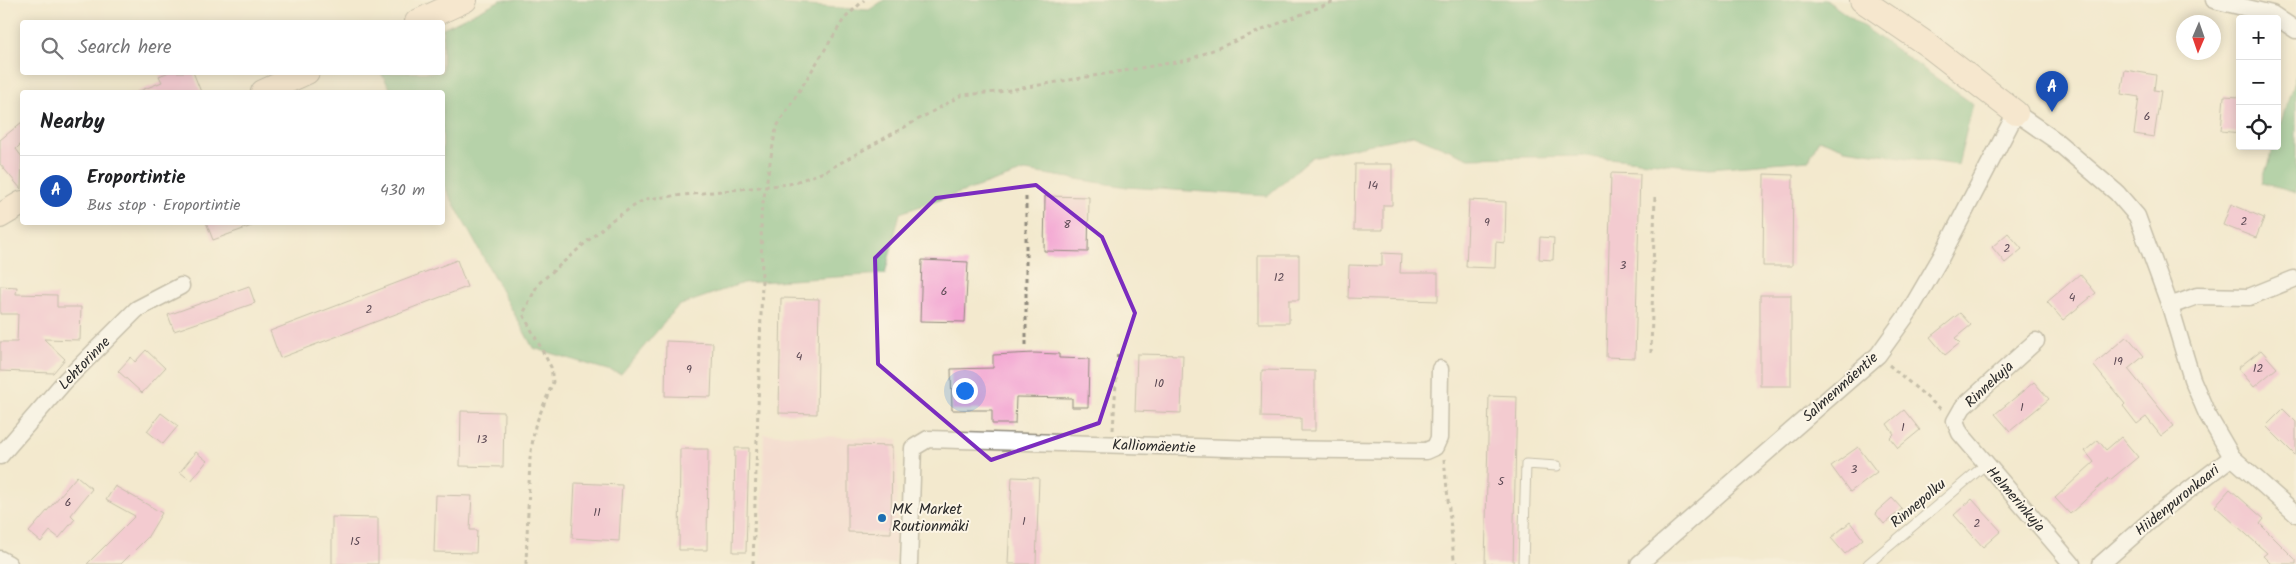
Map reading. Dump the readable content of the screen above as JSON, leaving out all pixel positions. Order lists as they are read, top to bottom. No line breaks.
{"streets":{"street":["Lehtorinne","Rinnekuja","Salmenmäentie","Kalliomäentie","Helmerinkuja","Hiidenpuronkaari"],"lane":["Rinnepolku"]},"crossings":[["Rinnekuja","Helmerinkuja"],["Helmerinkuja","Rinnepolku"]],"places":["MK Market Routionmäki"],"house_numbers":["6","14","2","9","8","2","3","12","6","4","2","4","19","12","9","10","1","1","13","3","5","6","11","1","2","15"],"north":"bottom","page":{"map_buttons":["+","−"],"search":"Search here","pins":"A","heading":"Nearby","list":[{"mark":"A","name":"Eroportintie","note":"Bus stop · Eroportintie","value":"430 m"}]}}
